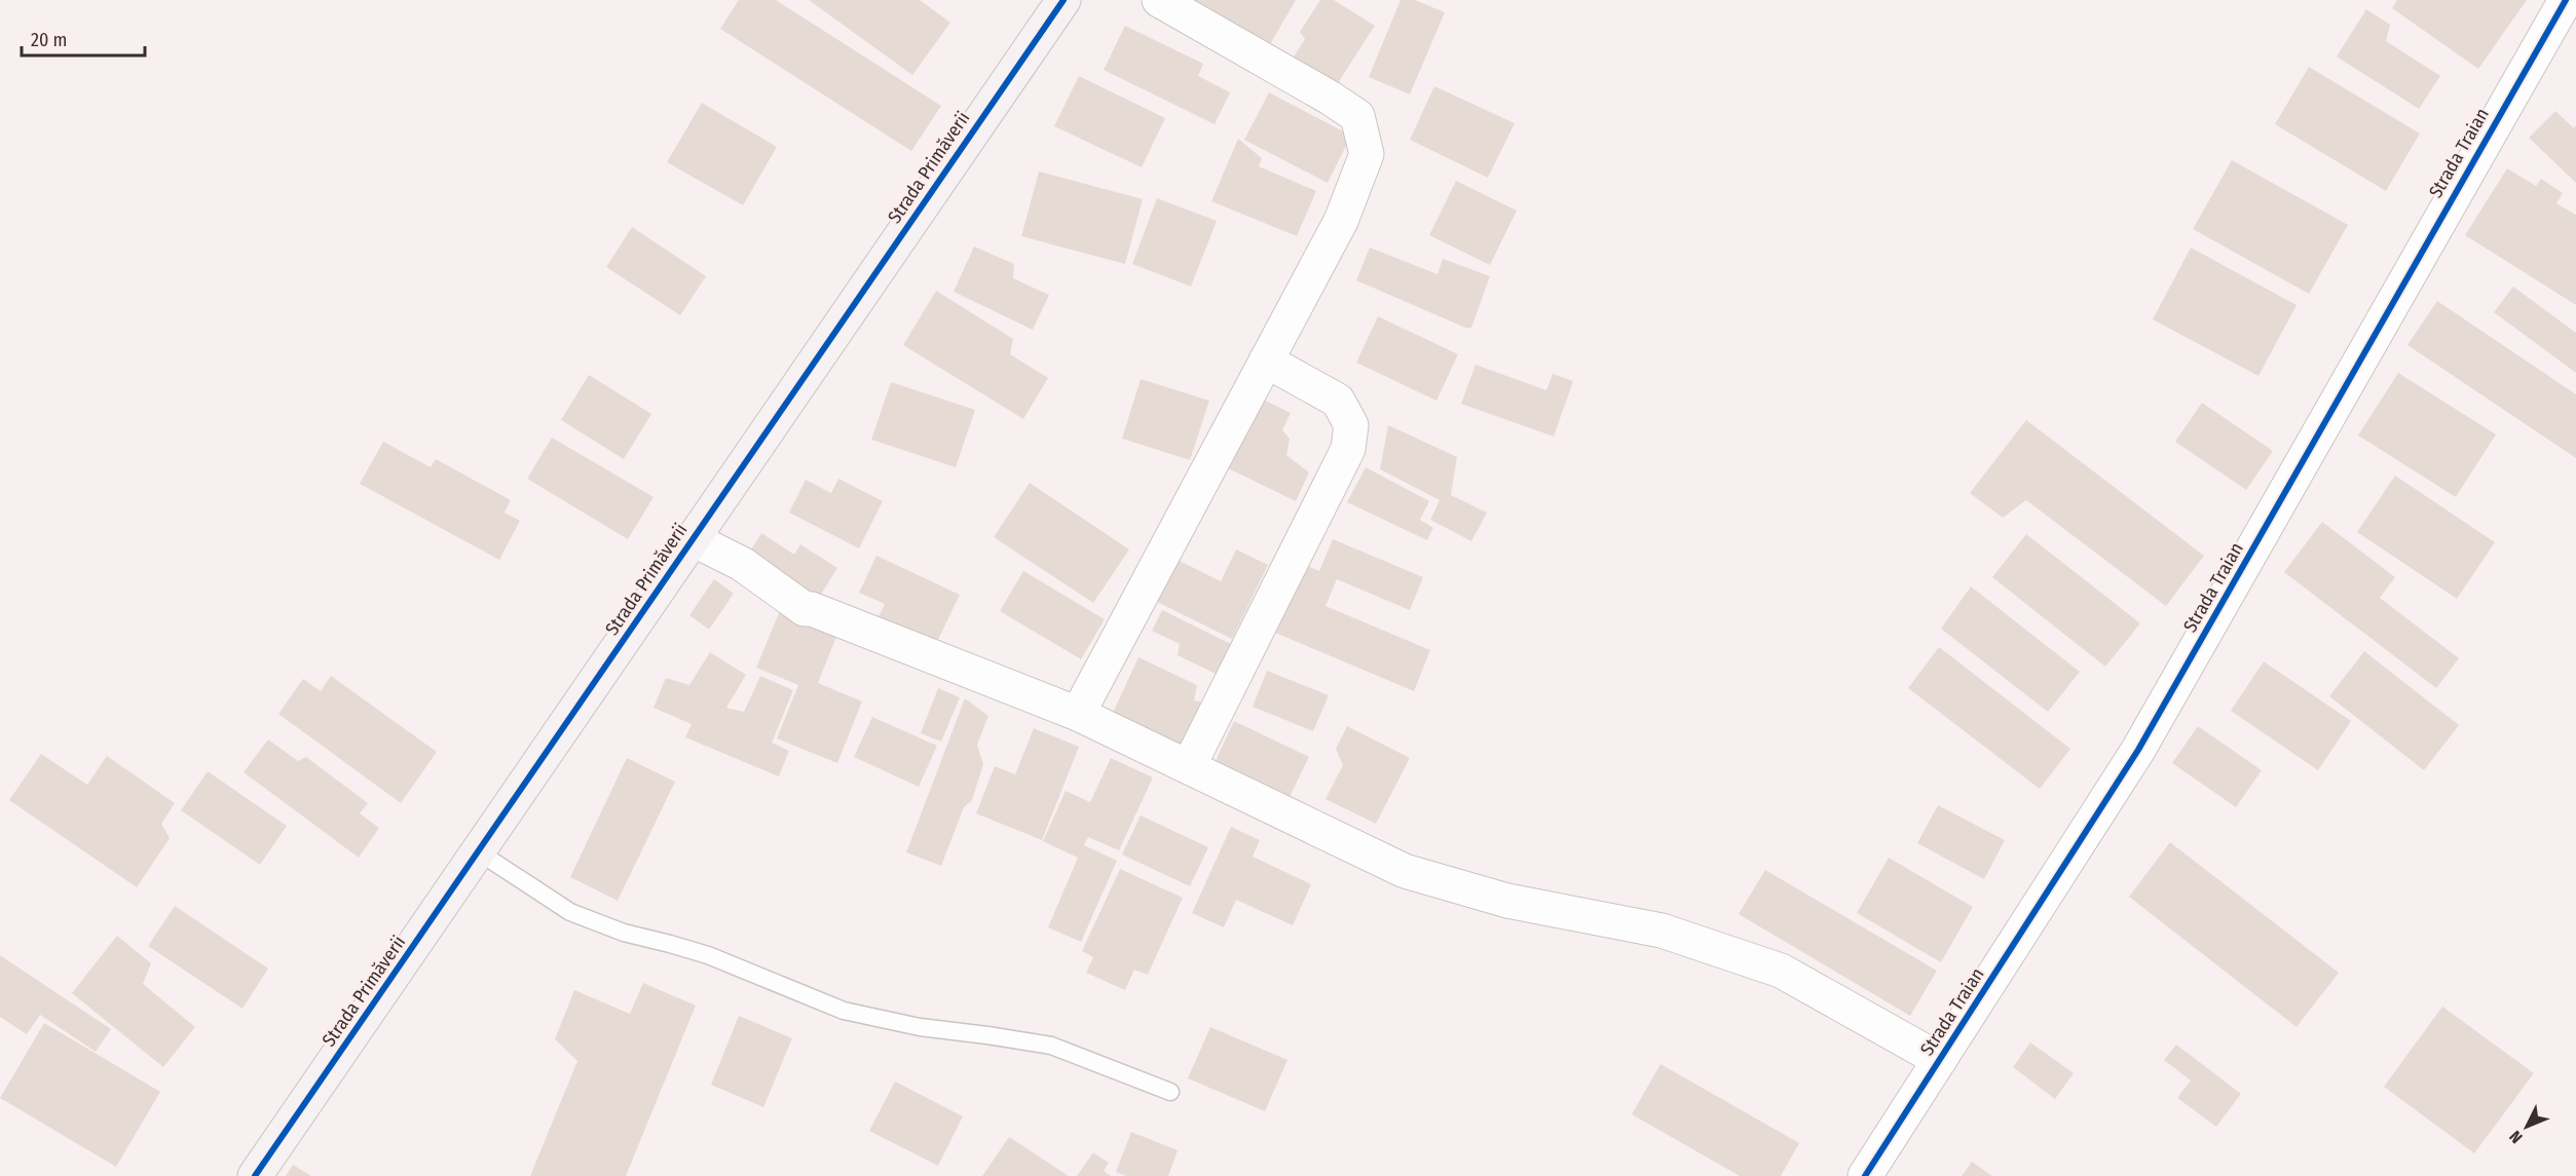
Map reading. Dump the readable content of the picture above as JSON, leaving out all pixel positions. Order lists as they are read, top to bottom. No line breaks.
{"streets":{"street":["Strada Traian","Strada Primăverii"]},"scale_bar":"20 m","north":"bottom left"}
